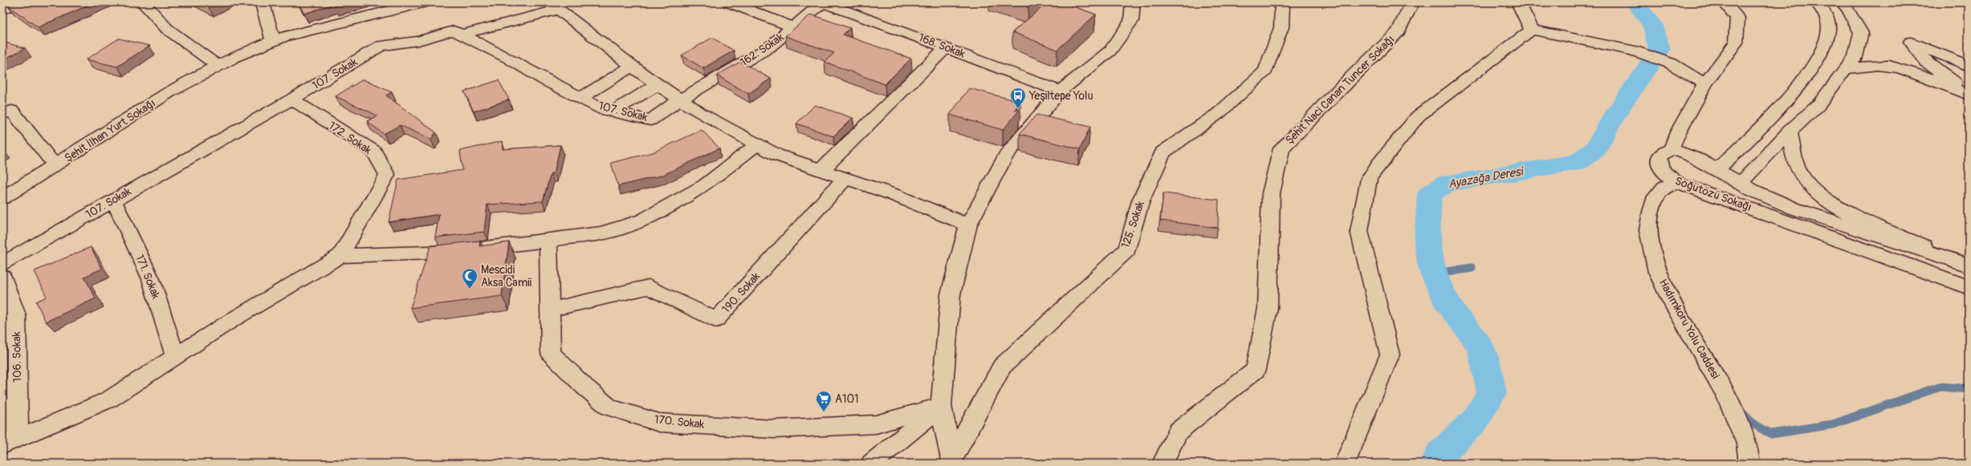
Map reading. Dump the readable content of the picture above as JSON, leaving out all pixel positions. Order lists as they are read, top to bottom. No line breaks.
{"streets":{"street":["168. Sokak","162. Sokak","107. Sokak","Şehit Naci Canan Tuncer Sokağı","Şehit İlhan Yurt Sokağı","172. Sokak","Söğütözü Sokağı","125. Sokak","171. Sokak","190. Sokak","Hadımkoru Yolu Caddesi","106. Sokak","170. Sokak"]},"crossings":[["168. Sokak","162. Sokak"],["162. Sokak","107. Sokak"],["107. Sokak","172. Sokak"],["107. Sokak","171. Sokak"],["Söğütözü Sokağı","Hadımkoru Yolu Caddesi"],["190. Sokak","170. Sokak"]],"water":["Ayazağa Deresi"],"places":{"bus stop":["Yeşiltepe Yolu"],"mosque":["Mescidi Aksa Camii"],"supermarket":["A101"]}}
